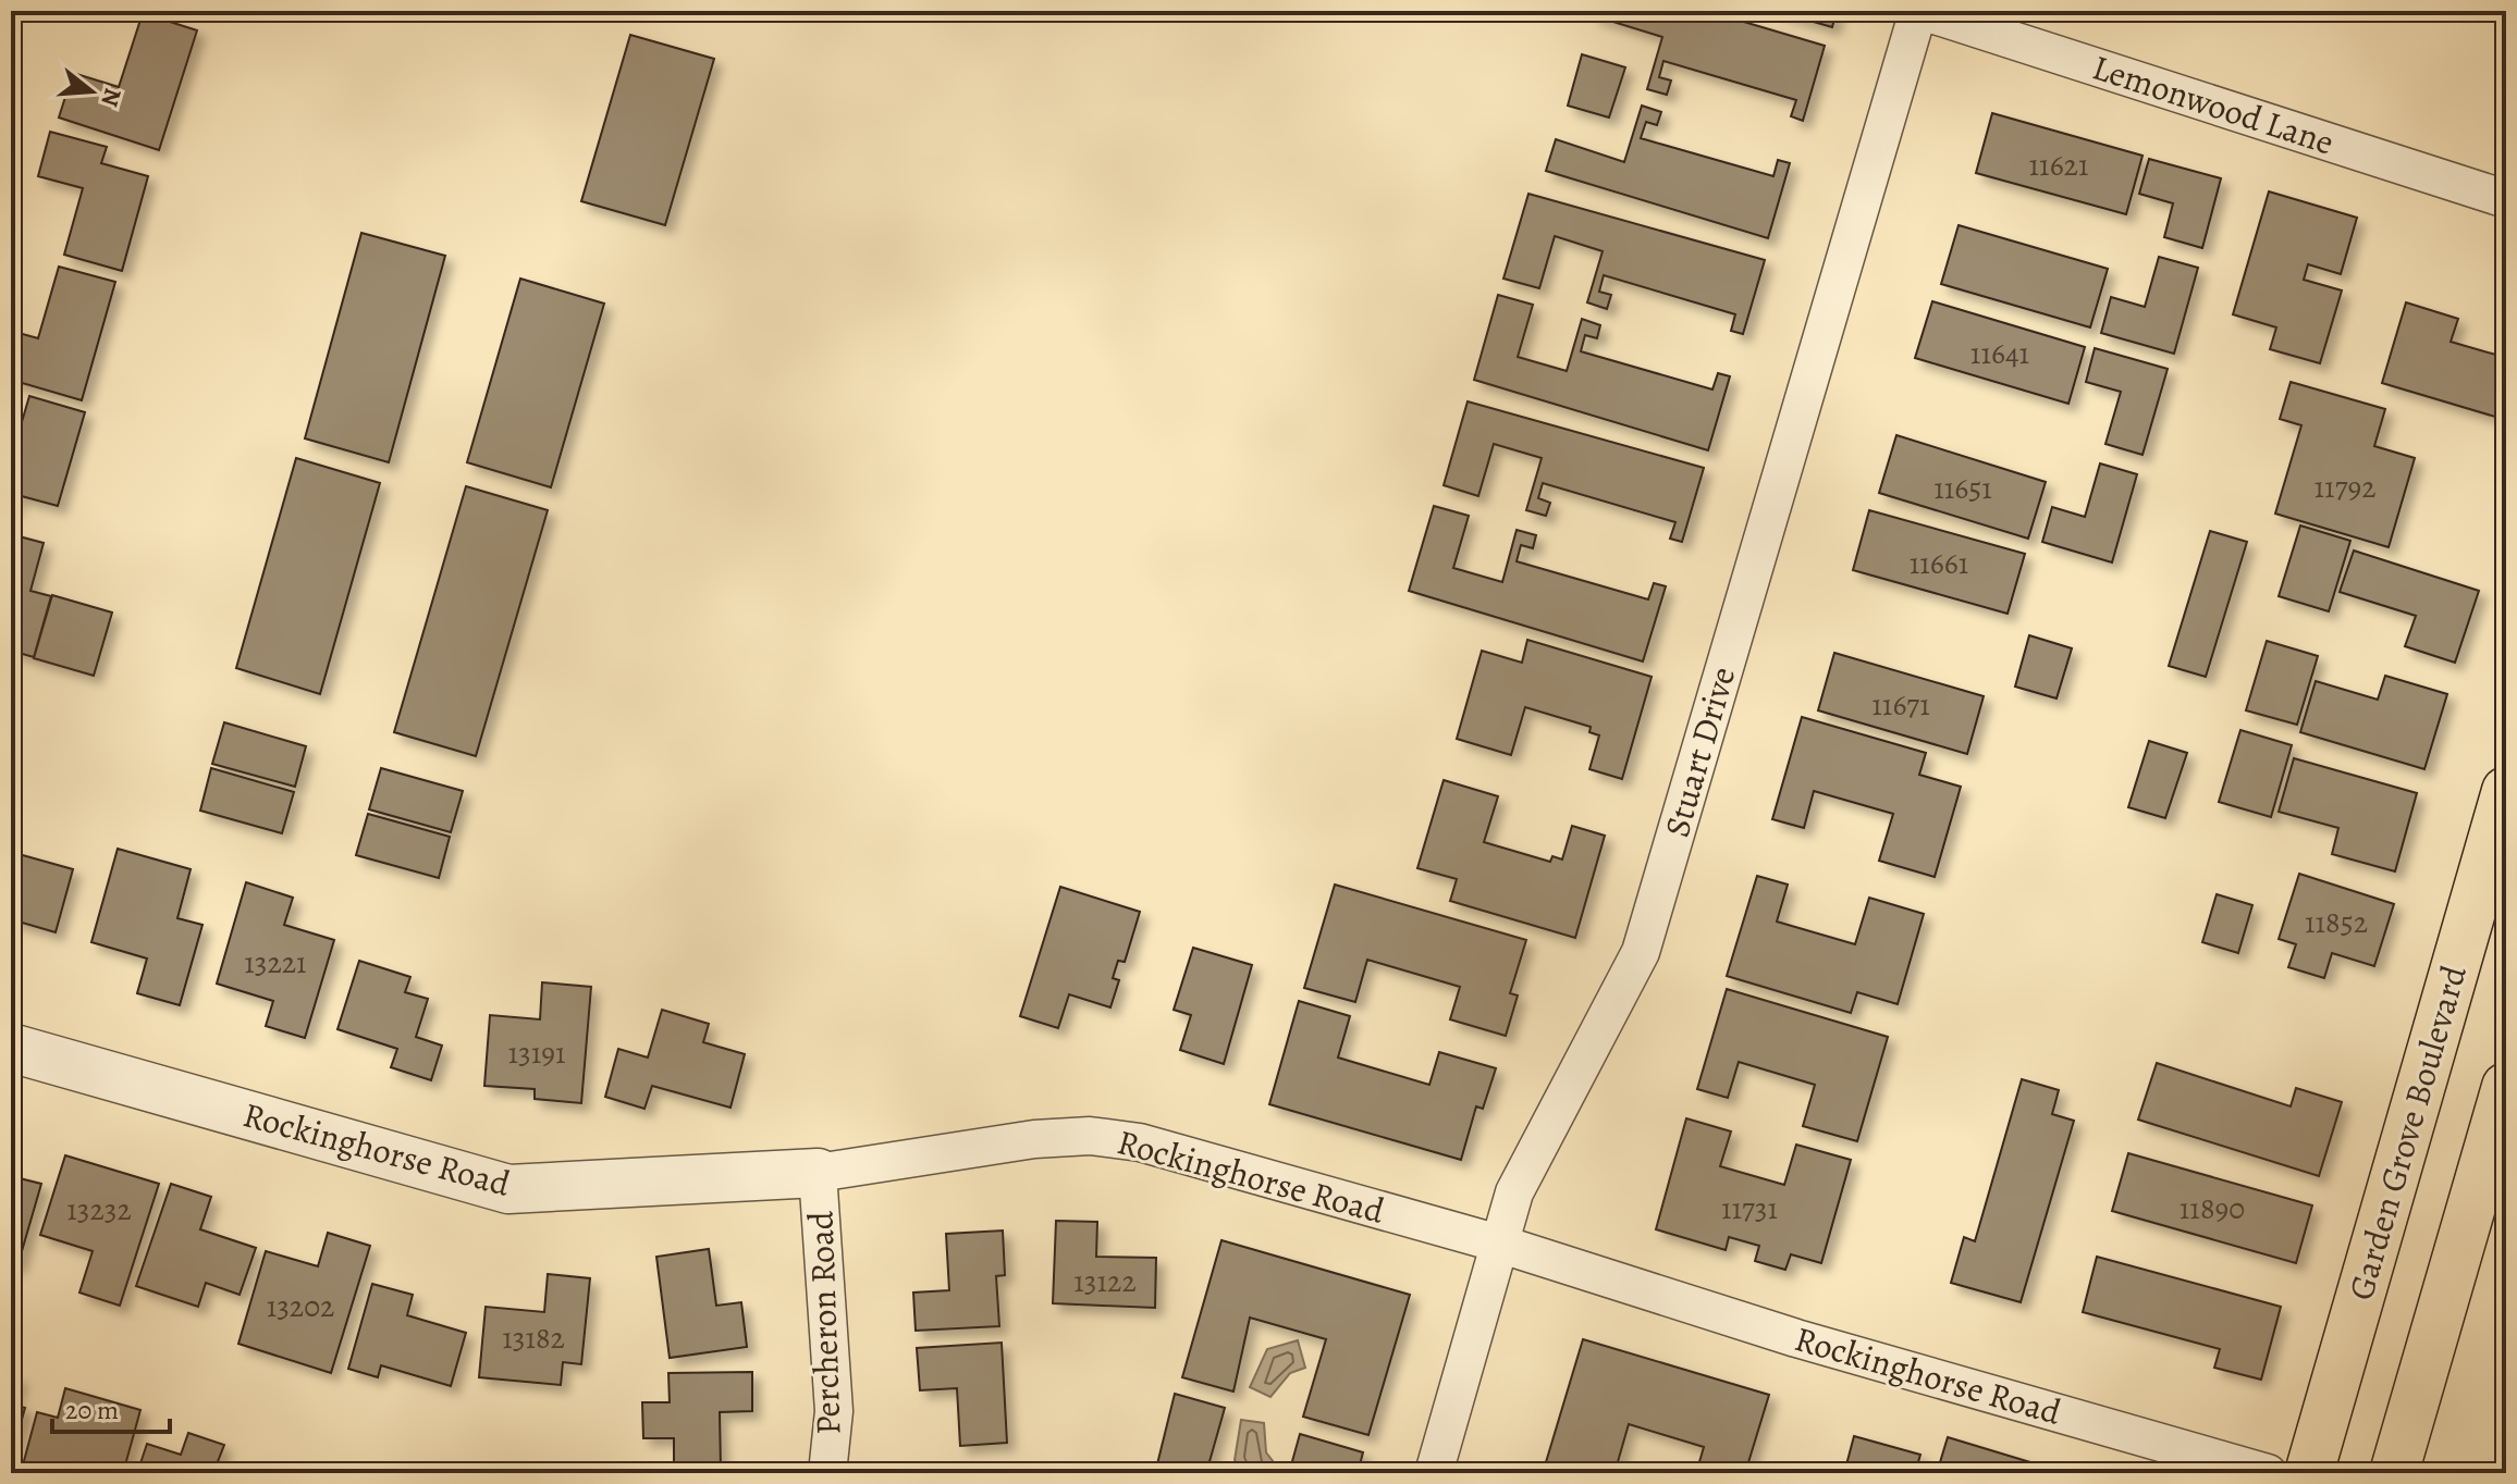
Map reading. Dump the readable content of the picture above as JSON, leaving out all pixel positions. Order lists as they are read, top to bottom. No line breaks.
{"streets":{"main road":["Garden Grove Boulevard"],"street":["Lemonwood Lane","Stuart Drive","Rockinghorse Road","Percheron Road"]},"crossings":[["Lemonwood Lane","Stuart Drive"],["Stuart Drive","Rockinghorse Road"],["Rockinghorse Road","Percheron Road"]],"house_numbers":["11621","11641","11792","11651","11661","11671","11852","13221","13191","11731","11890","13232","13122","13202","13182"],"scale_bar":"20 m","north":"right"}
